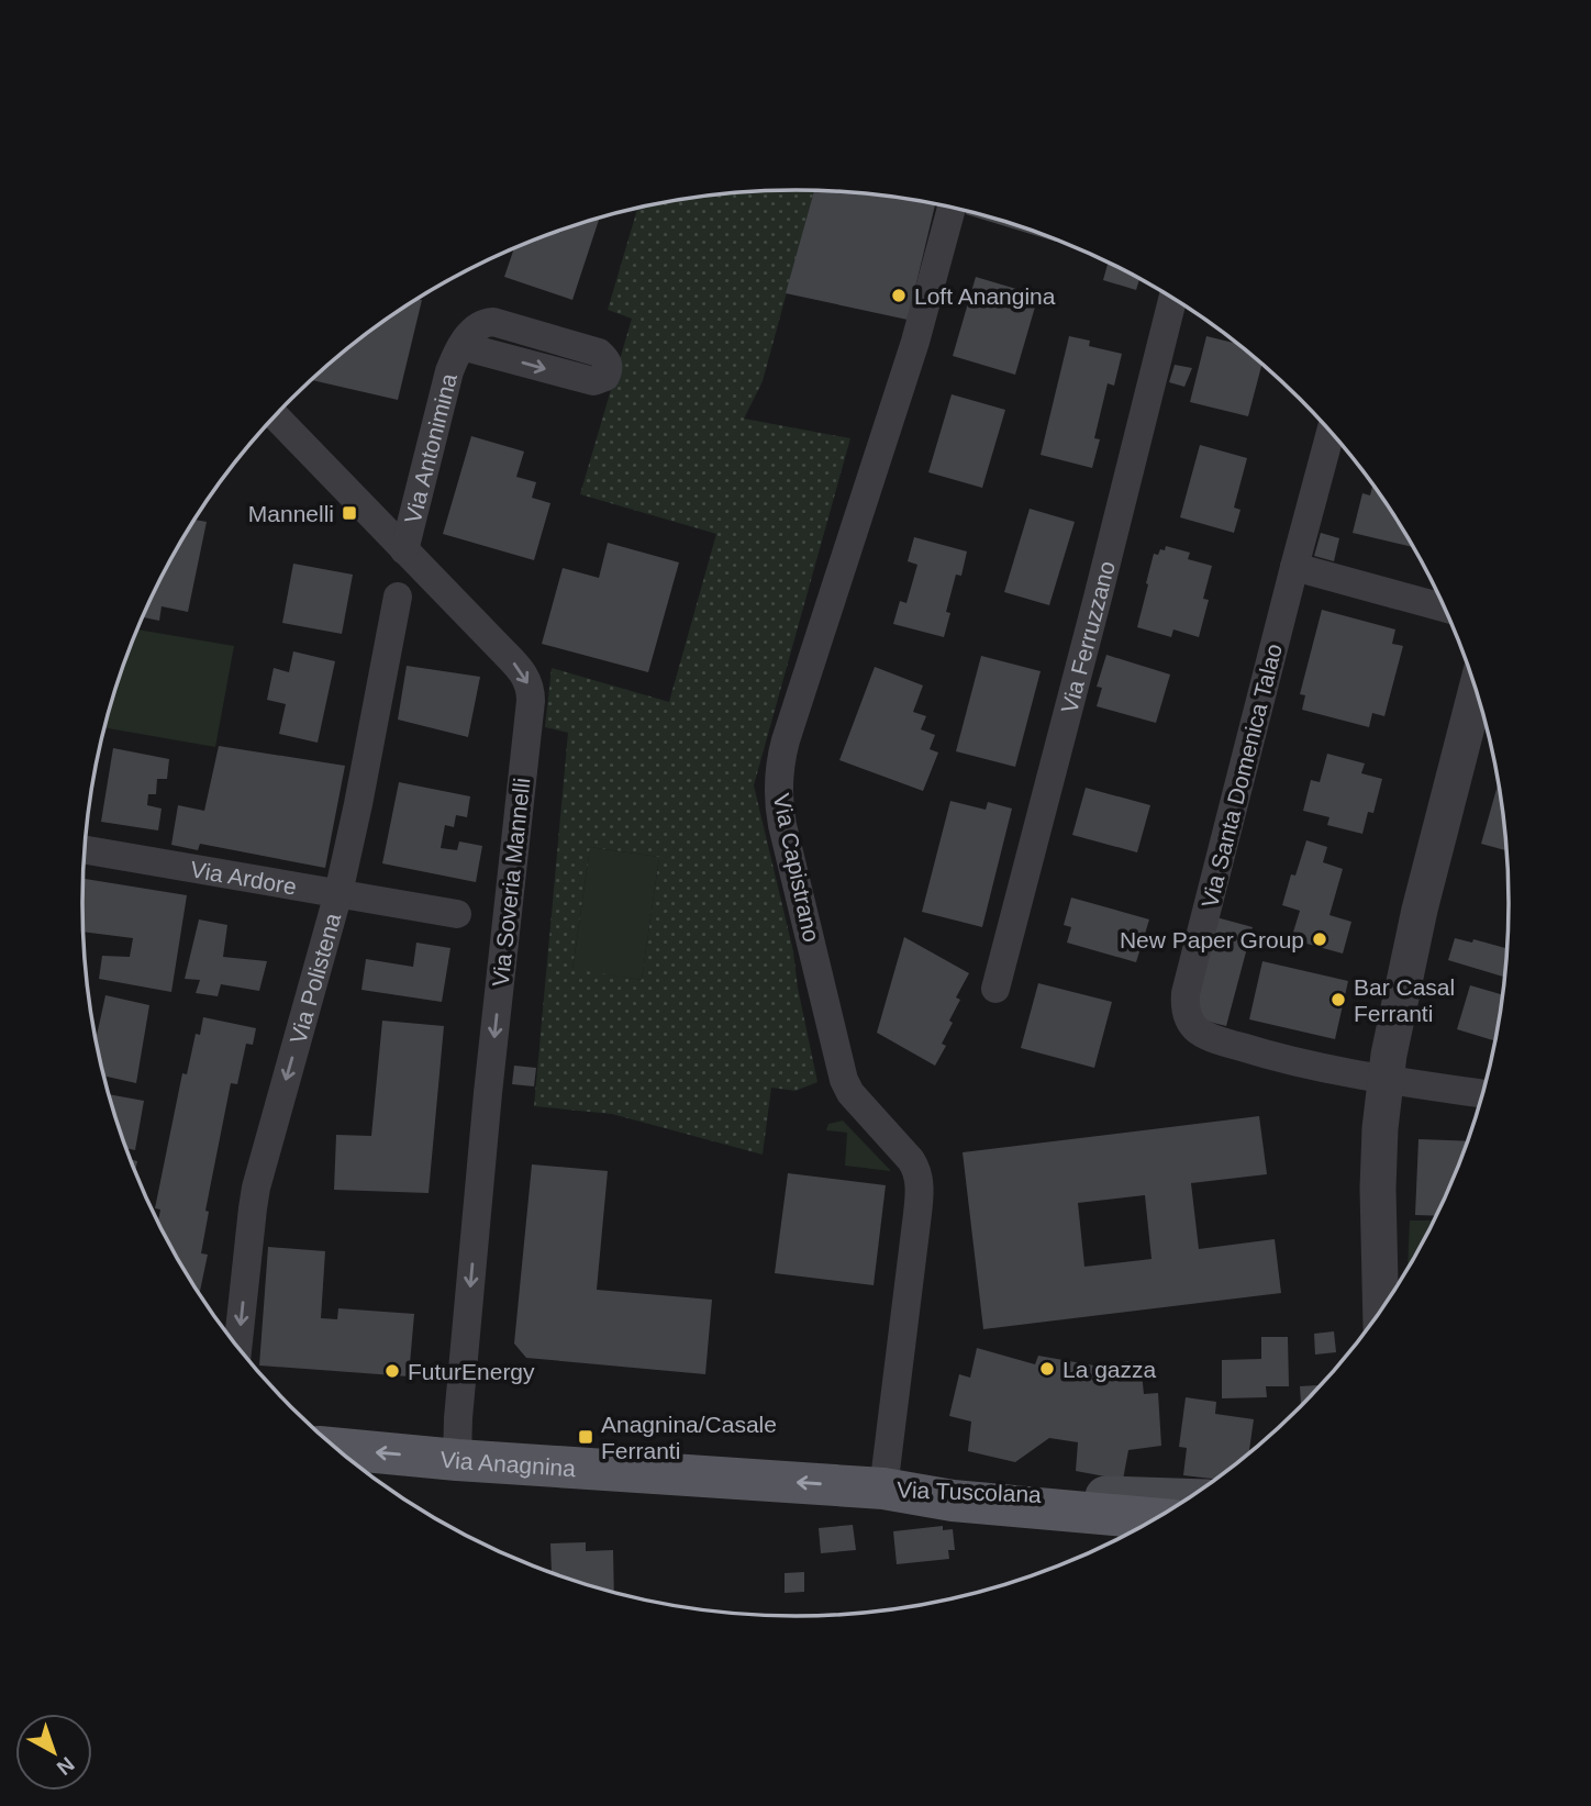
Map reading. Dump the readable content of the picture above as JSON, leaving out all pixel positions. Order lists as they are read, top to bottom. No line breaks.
{"streets":{"main road":["Via Anagnina","Via Tuscolana"],"street":["Via Antonimina","Via Ferruzzano","Via Santa Domenica Talao","Via Capistrano","Via Ardore","Via Soveria Mannelli","Via Polistena"]},"crossings":[["Via Antonimina","Via Soveria Mannelli"],["Via Capistrano","Via Anagnina"],["Via Capistrano","Via Tuscolana"],["Via Ardore","Via Polistena"],["Via Soveria Mannelli","Via Anagnina"],["Via Anagnina","Via Tuscolana"]],"one_way":["Via Soveria Mannelli","Via Polistena","Via Anagnina"],"places":{"other":["Loft Anangina","New Paper Group","Bar Casal Ferranti","La gazza","FuturEnergy"],"transit":["Mannelli","Anagnina/Casale Ferranti"]},"north":"bottom right"}
